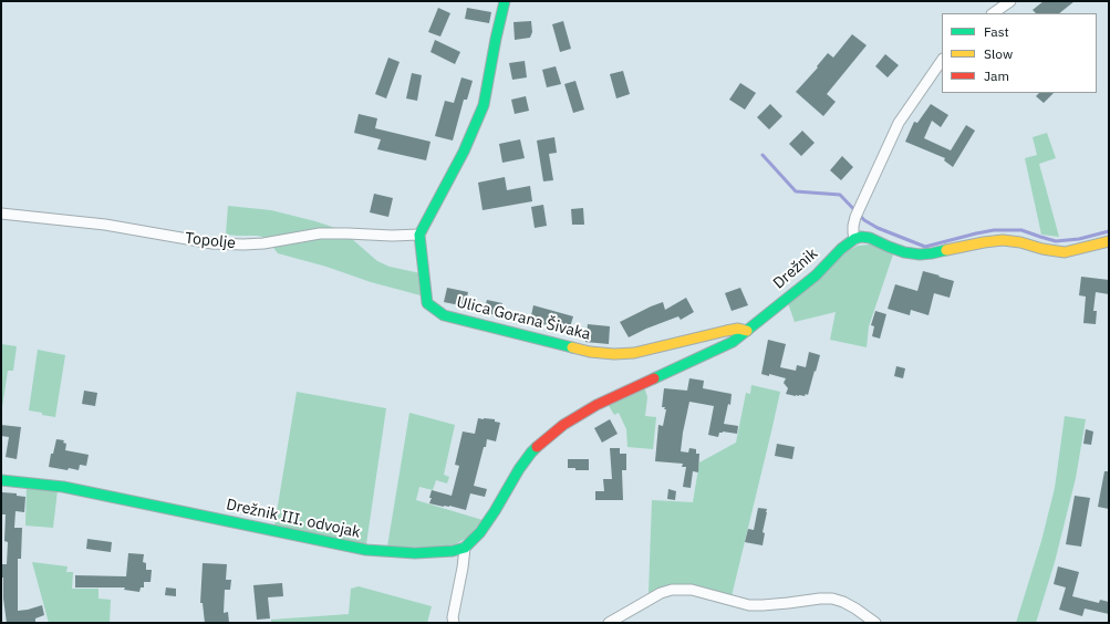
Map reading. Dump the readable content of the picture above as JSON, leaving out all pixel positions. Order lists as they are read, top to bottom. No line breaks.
{"streets":{"street":["Topolje","Drežnik","Ulica Gorana Šivaka","Drežnik III. odvojak"]},"crossings":[["Topolje","Ulica Gorana Šivaka"],["Drežnik","Ulica Gorana Šivaka"],["Drežnik","Drežnik III. odvojak"]],"legend":["Fast","Slow","Jam"]}
